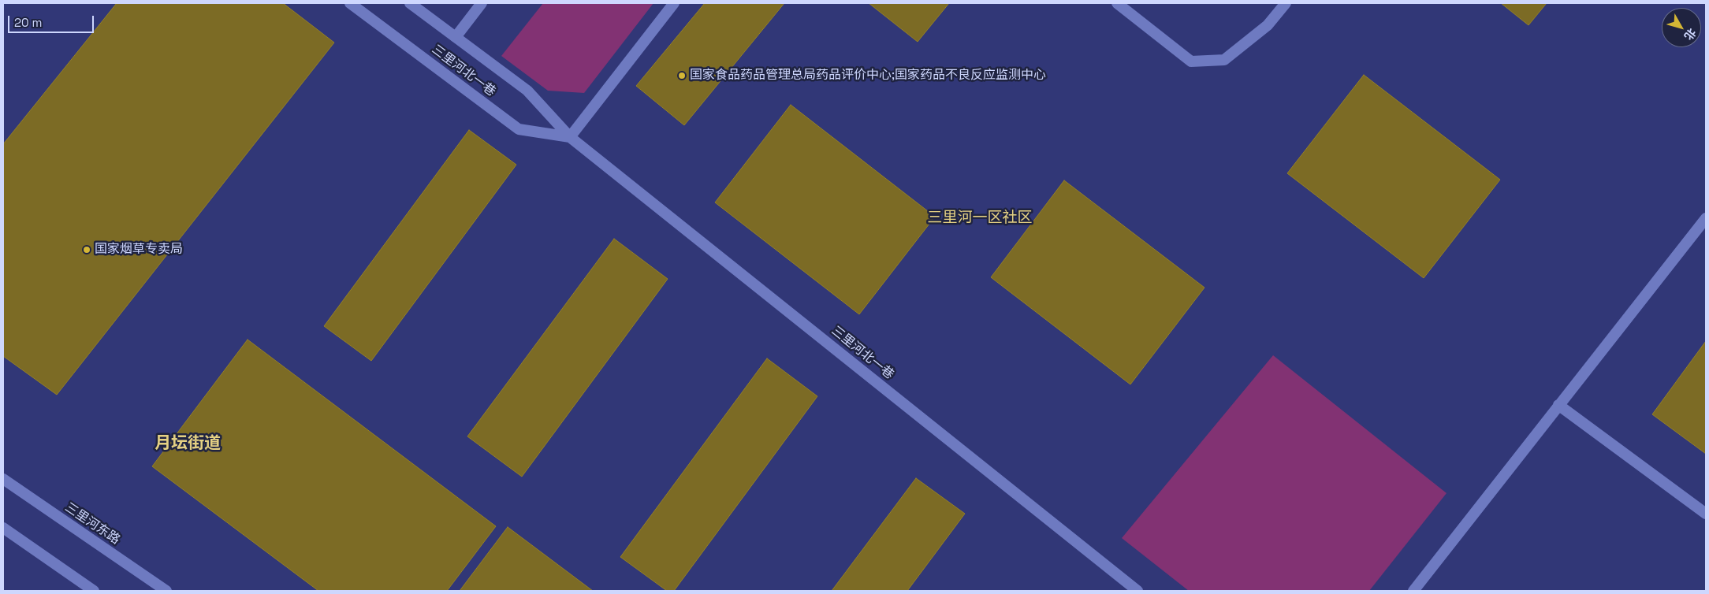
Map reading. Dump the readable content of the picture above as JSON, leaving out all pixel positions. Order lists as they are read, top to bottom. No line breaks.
{"streets":{"street":["三里河北一巷","三里河东路"]},"districts":["三里河一区社区","月坛街道"],"places":["国家食品药品管理总局药品评价中心;国家药品不良反应监测中心","国家烟草专卖局"],"scale_bar":"20 m","north":"bottom right"}
